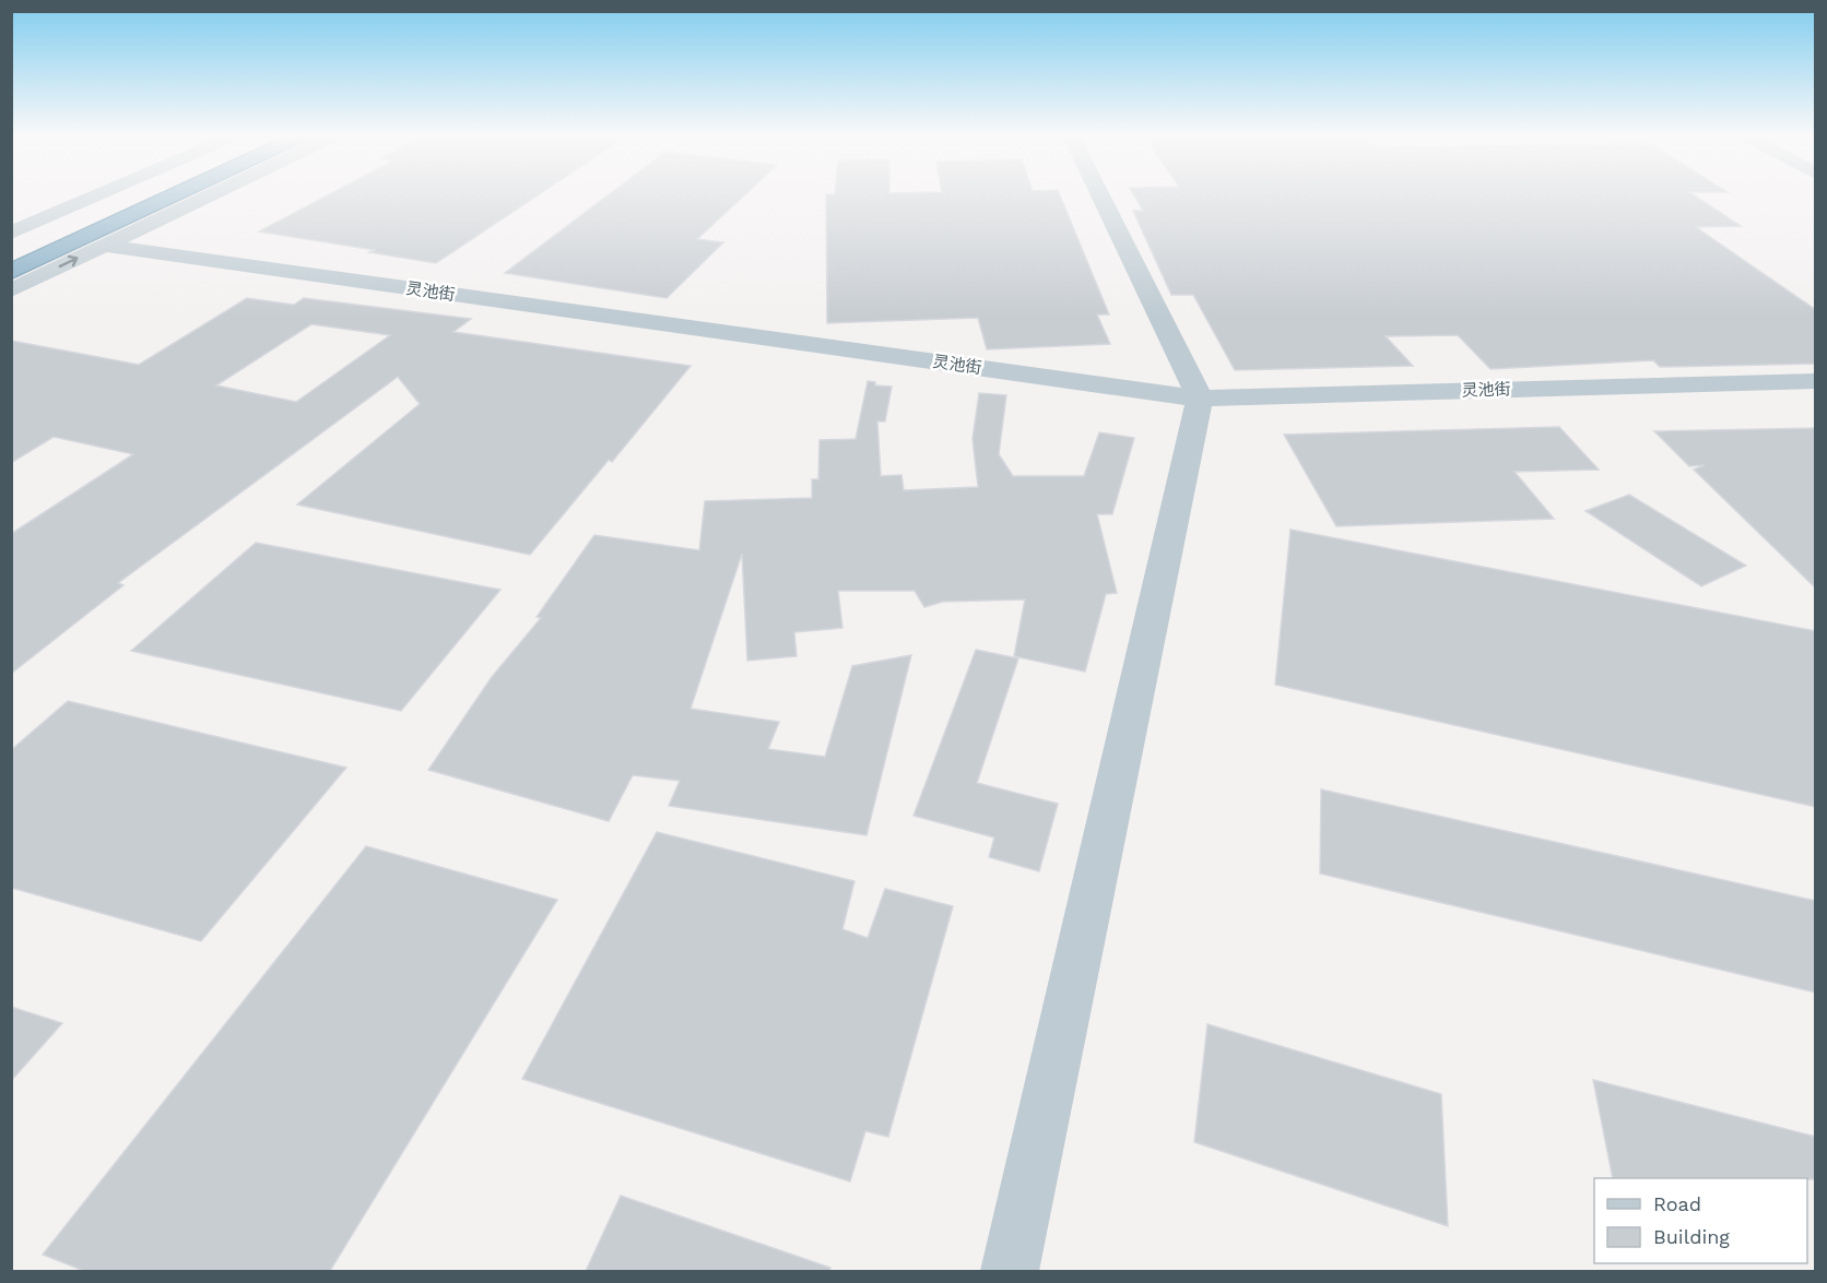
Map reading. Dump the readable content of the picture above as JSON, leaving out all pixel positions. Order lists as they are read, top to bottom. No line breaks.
{"streets":{"street":["灵池街"]},"legend":["Road","Building"]}
